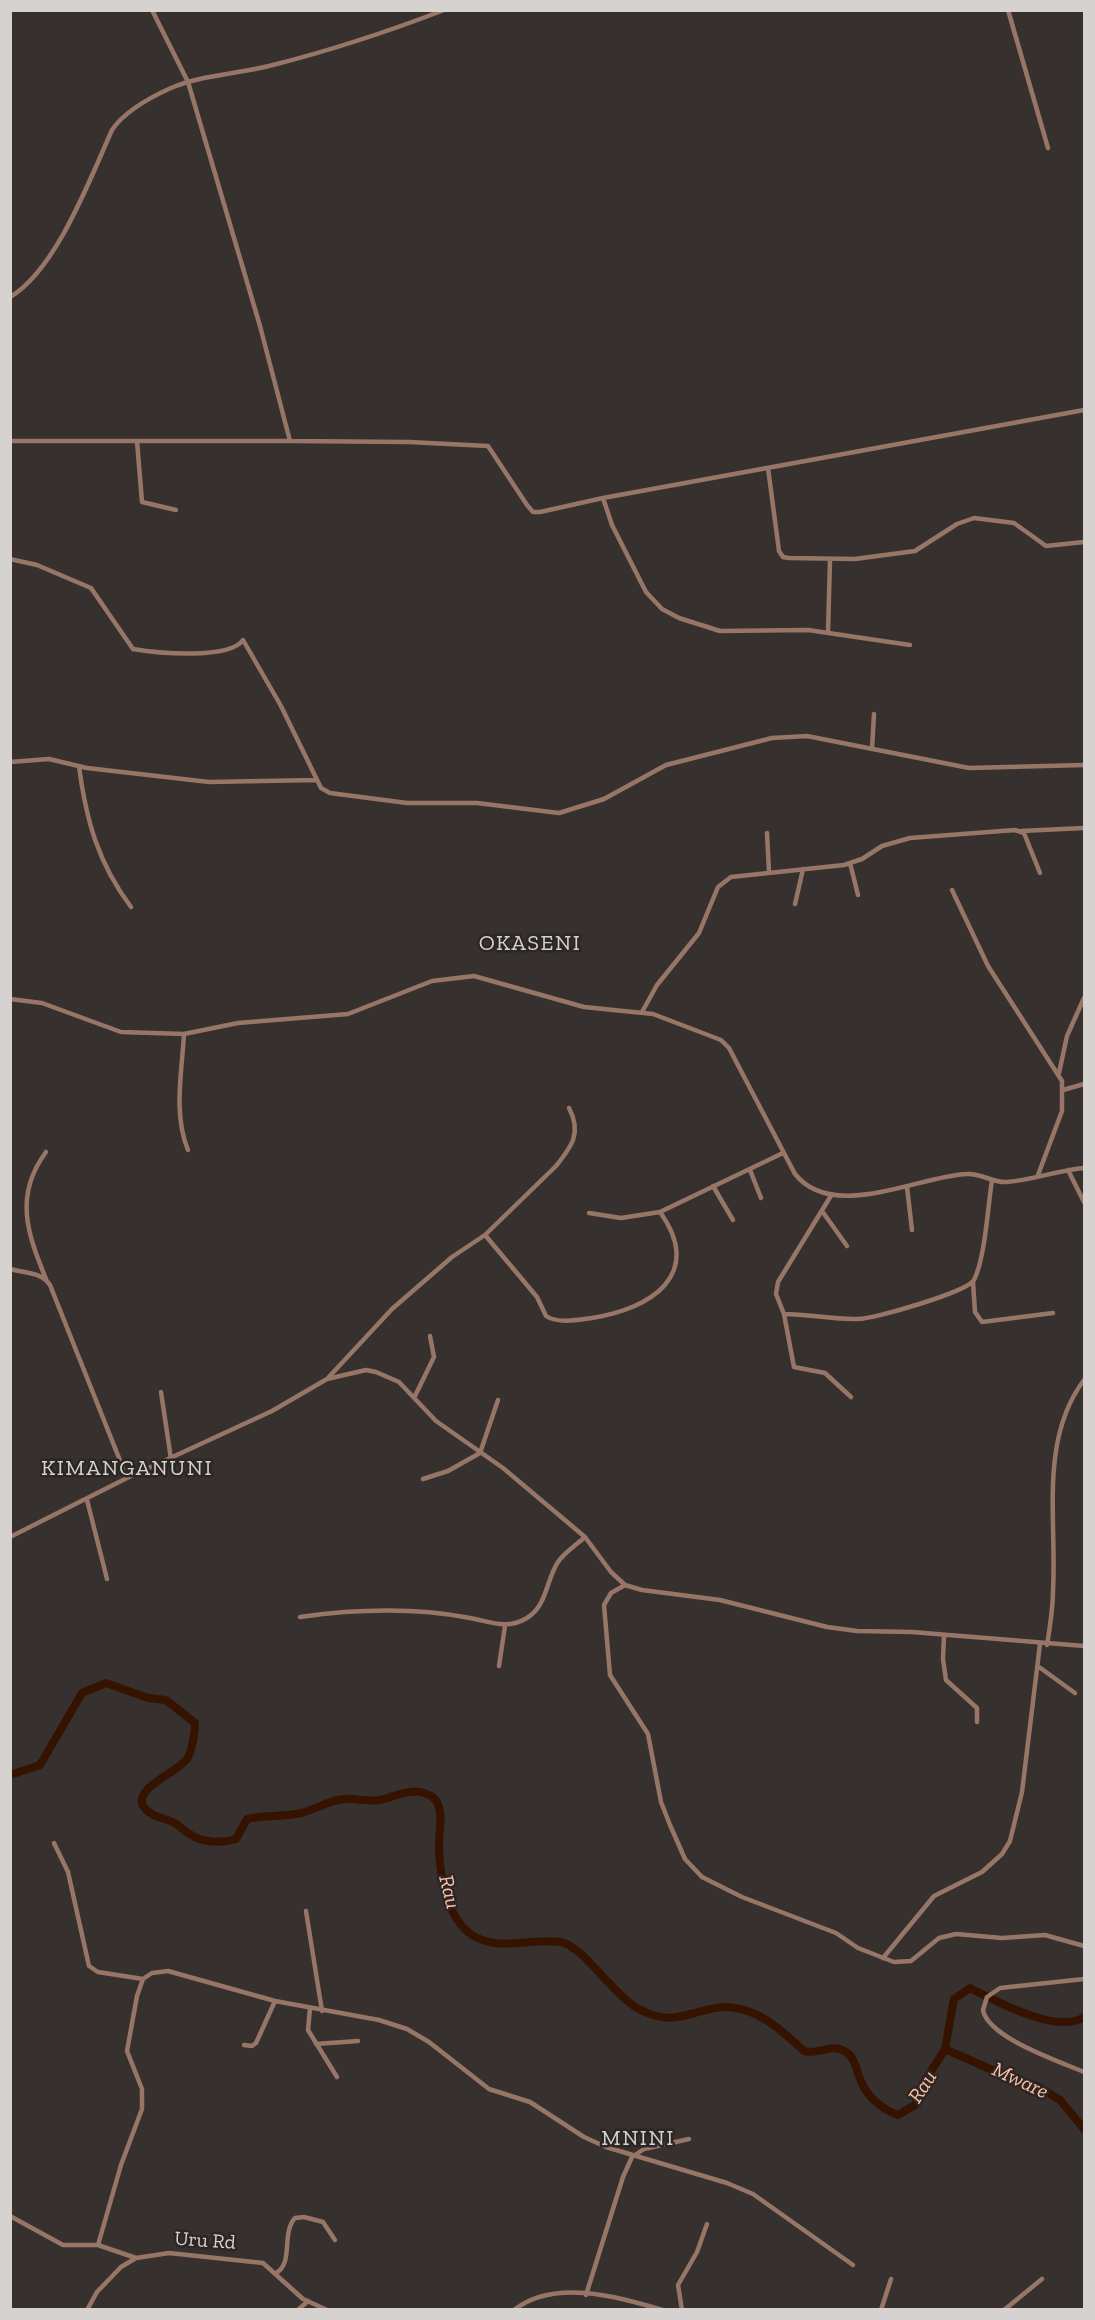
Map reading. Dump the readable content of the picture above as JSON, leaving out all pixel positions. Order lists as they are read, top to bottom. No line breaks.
{"streets":{"street":["Uru Rd"]},"districts":["OKASENI","KIMANGANUNI","MNINI"],"water":["Rau","Mware"]}
